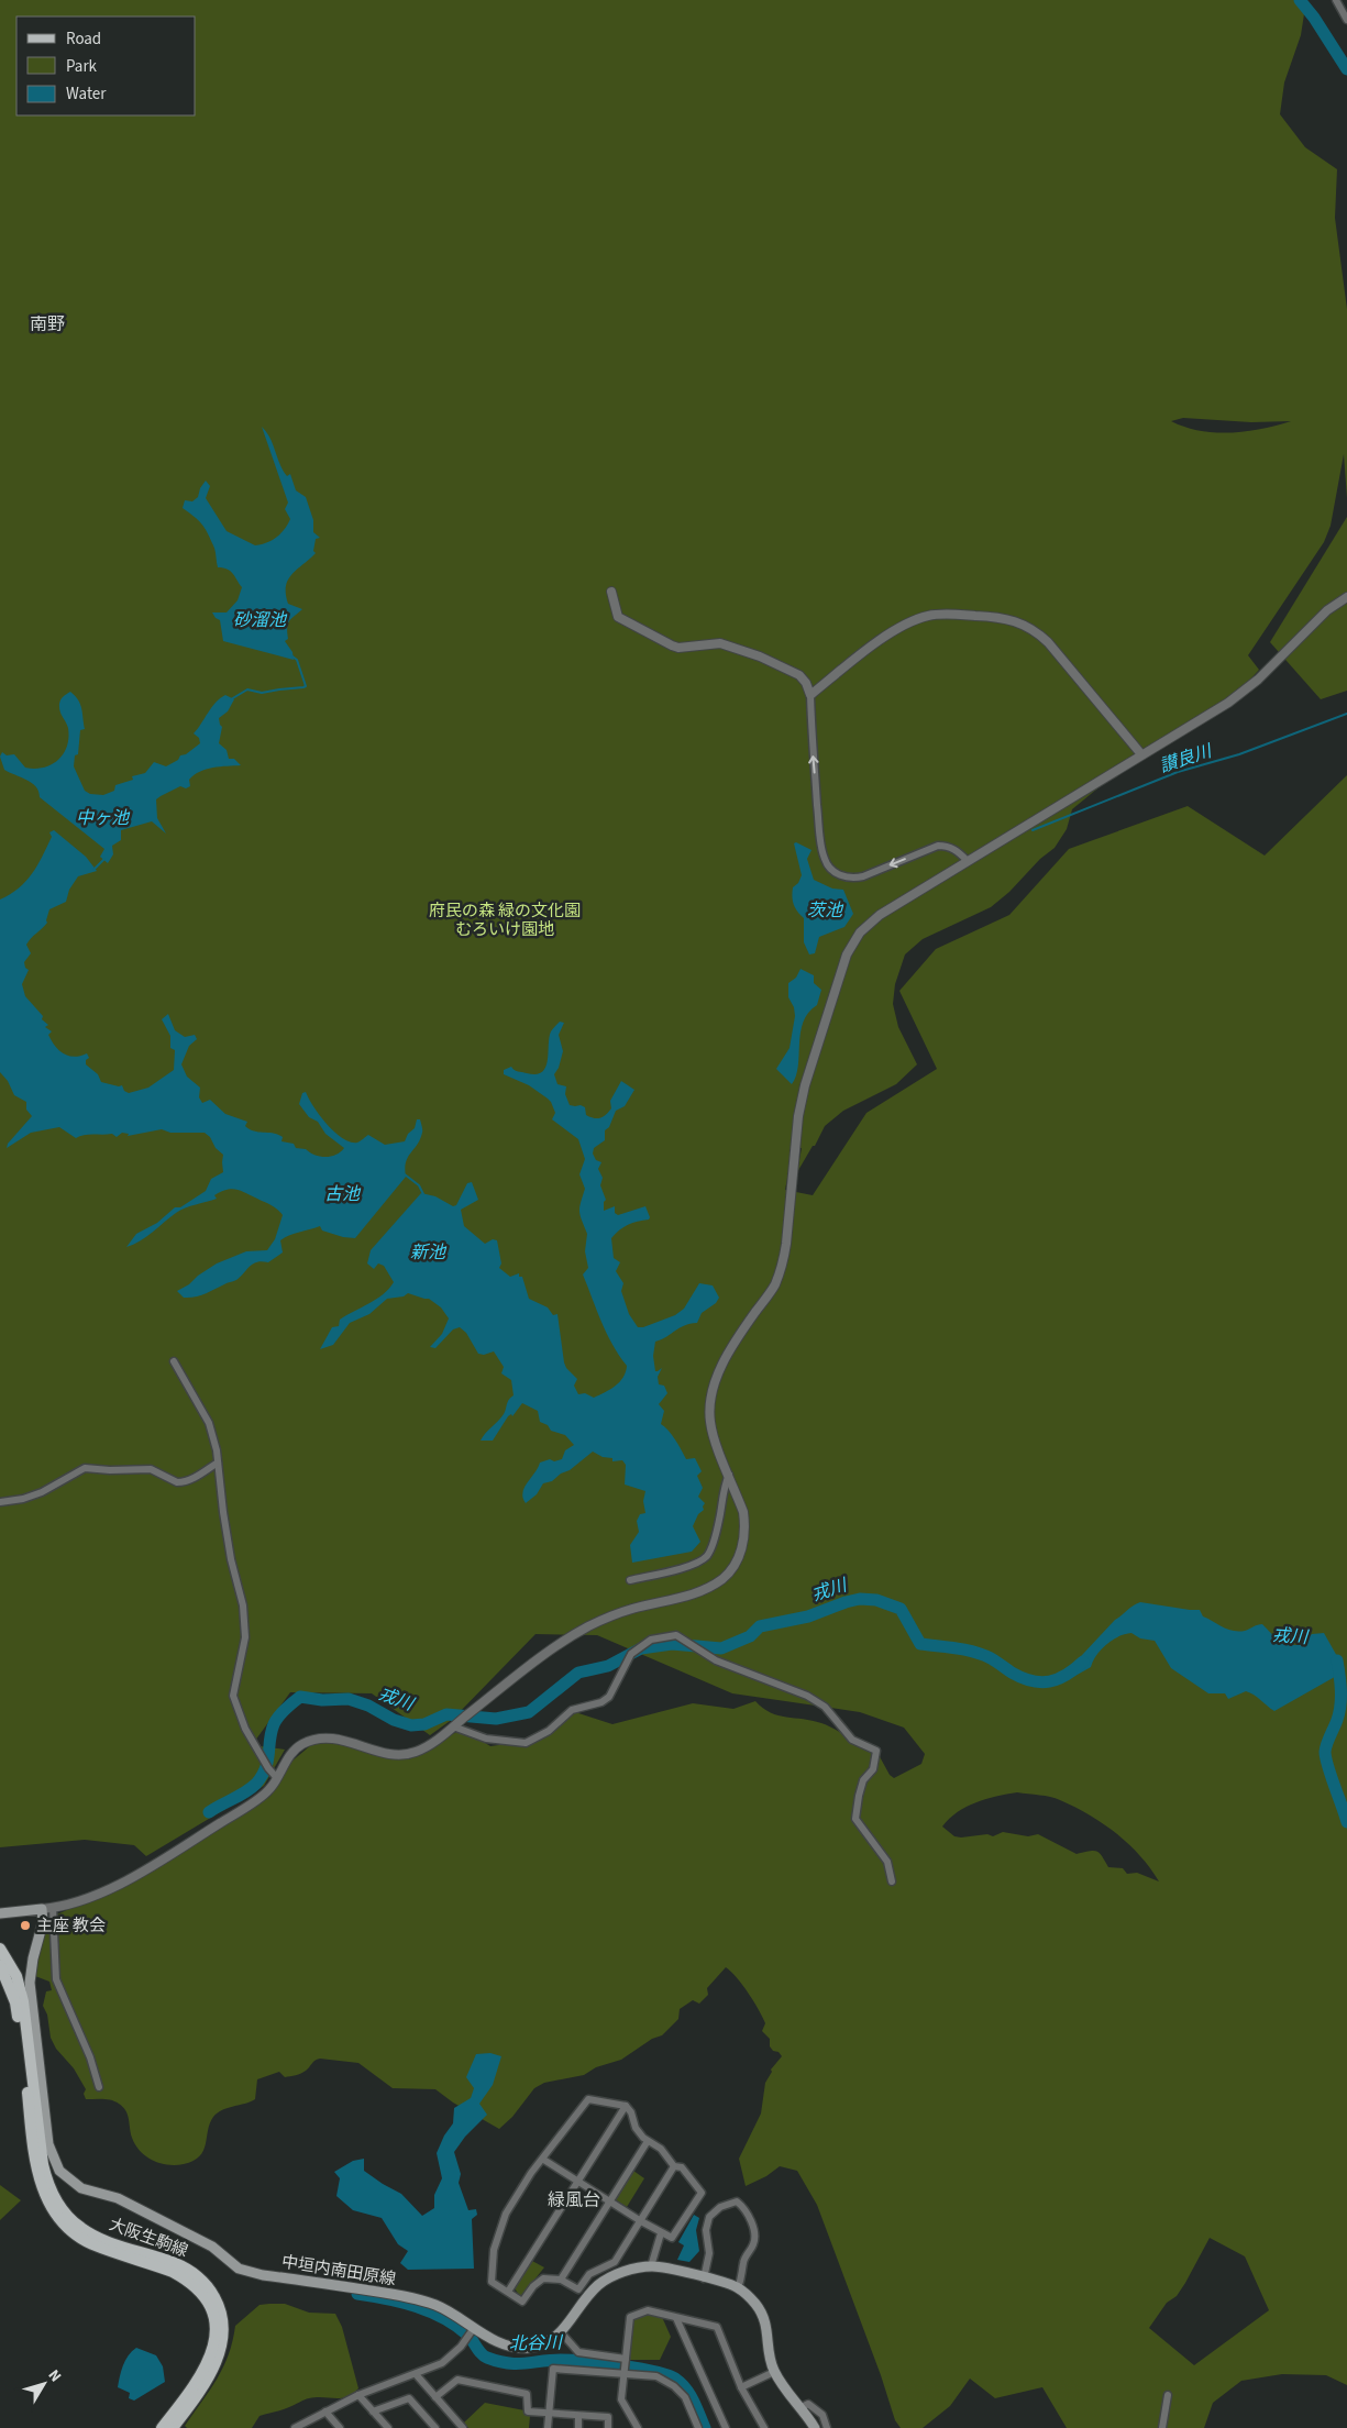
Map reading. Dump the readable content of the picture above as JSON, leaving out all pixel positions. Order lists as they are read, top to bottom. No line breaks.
{"streets":{"main road":["大阪生駒線","中垣内南田原線"]},"districts":["南野","緑風台"],"water":["砂溜池","讃良川","中ヶ池","茨池","古池","新池","戎川","北谷川"],"parks":["府民の森 緑の文化園 むろいけ園地"],"places":["主座 教会"],"legend":["Road","Park","Water"],"north":"top right"}
